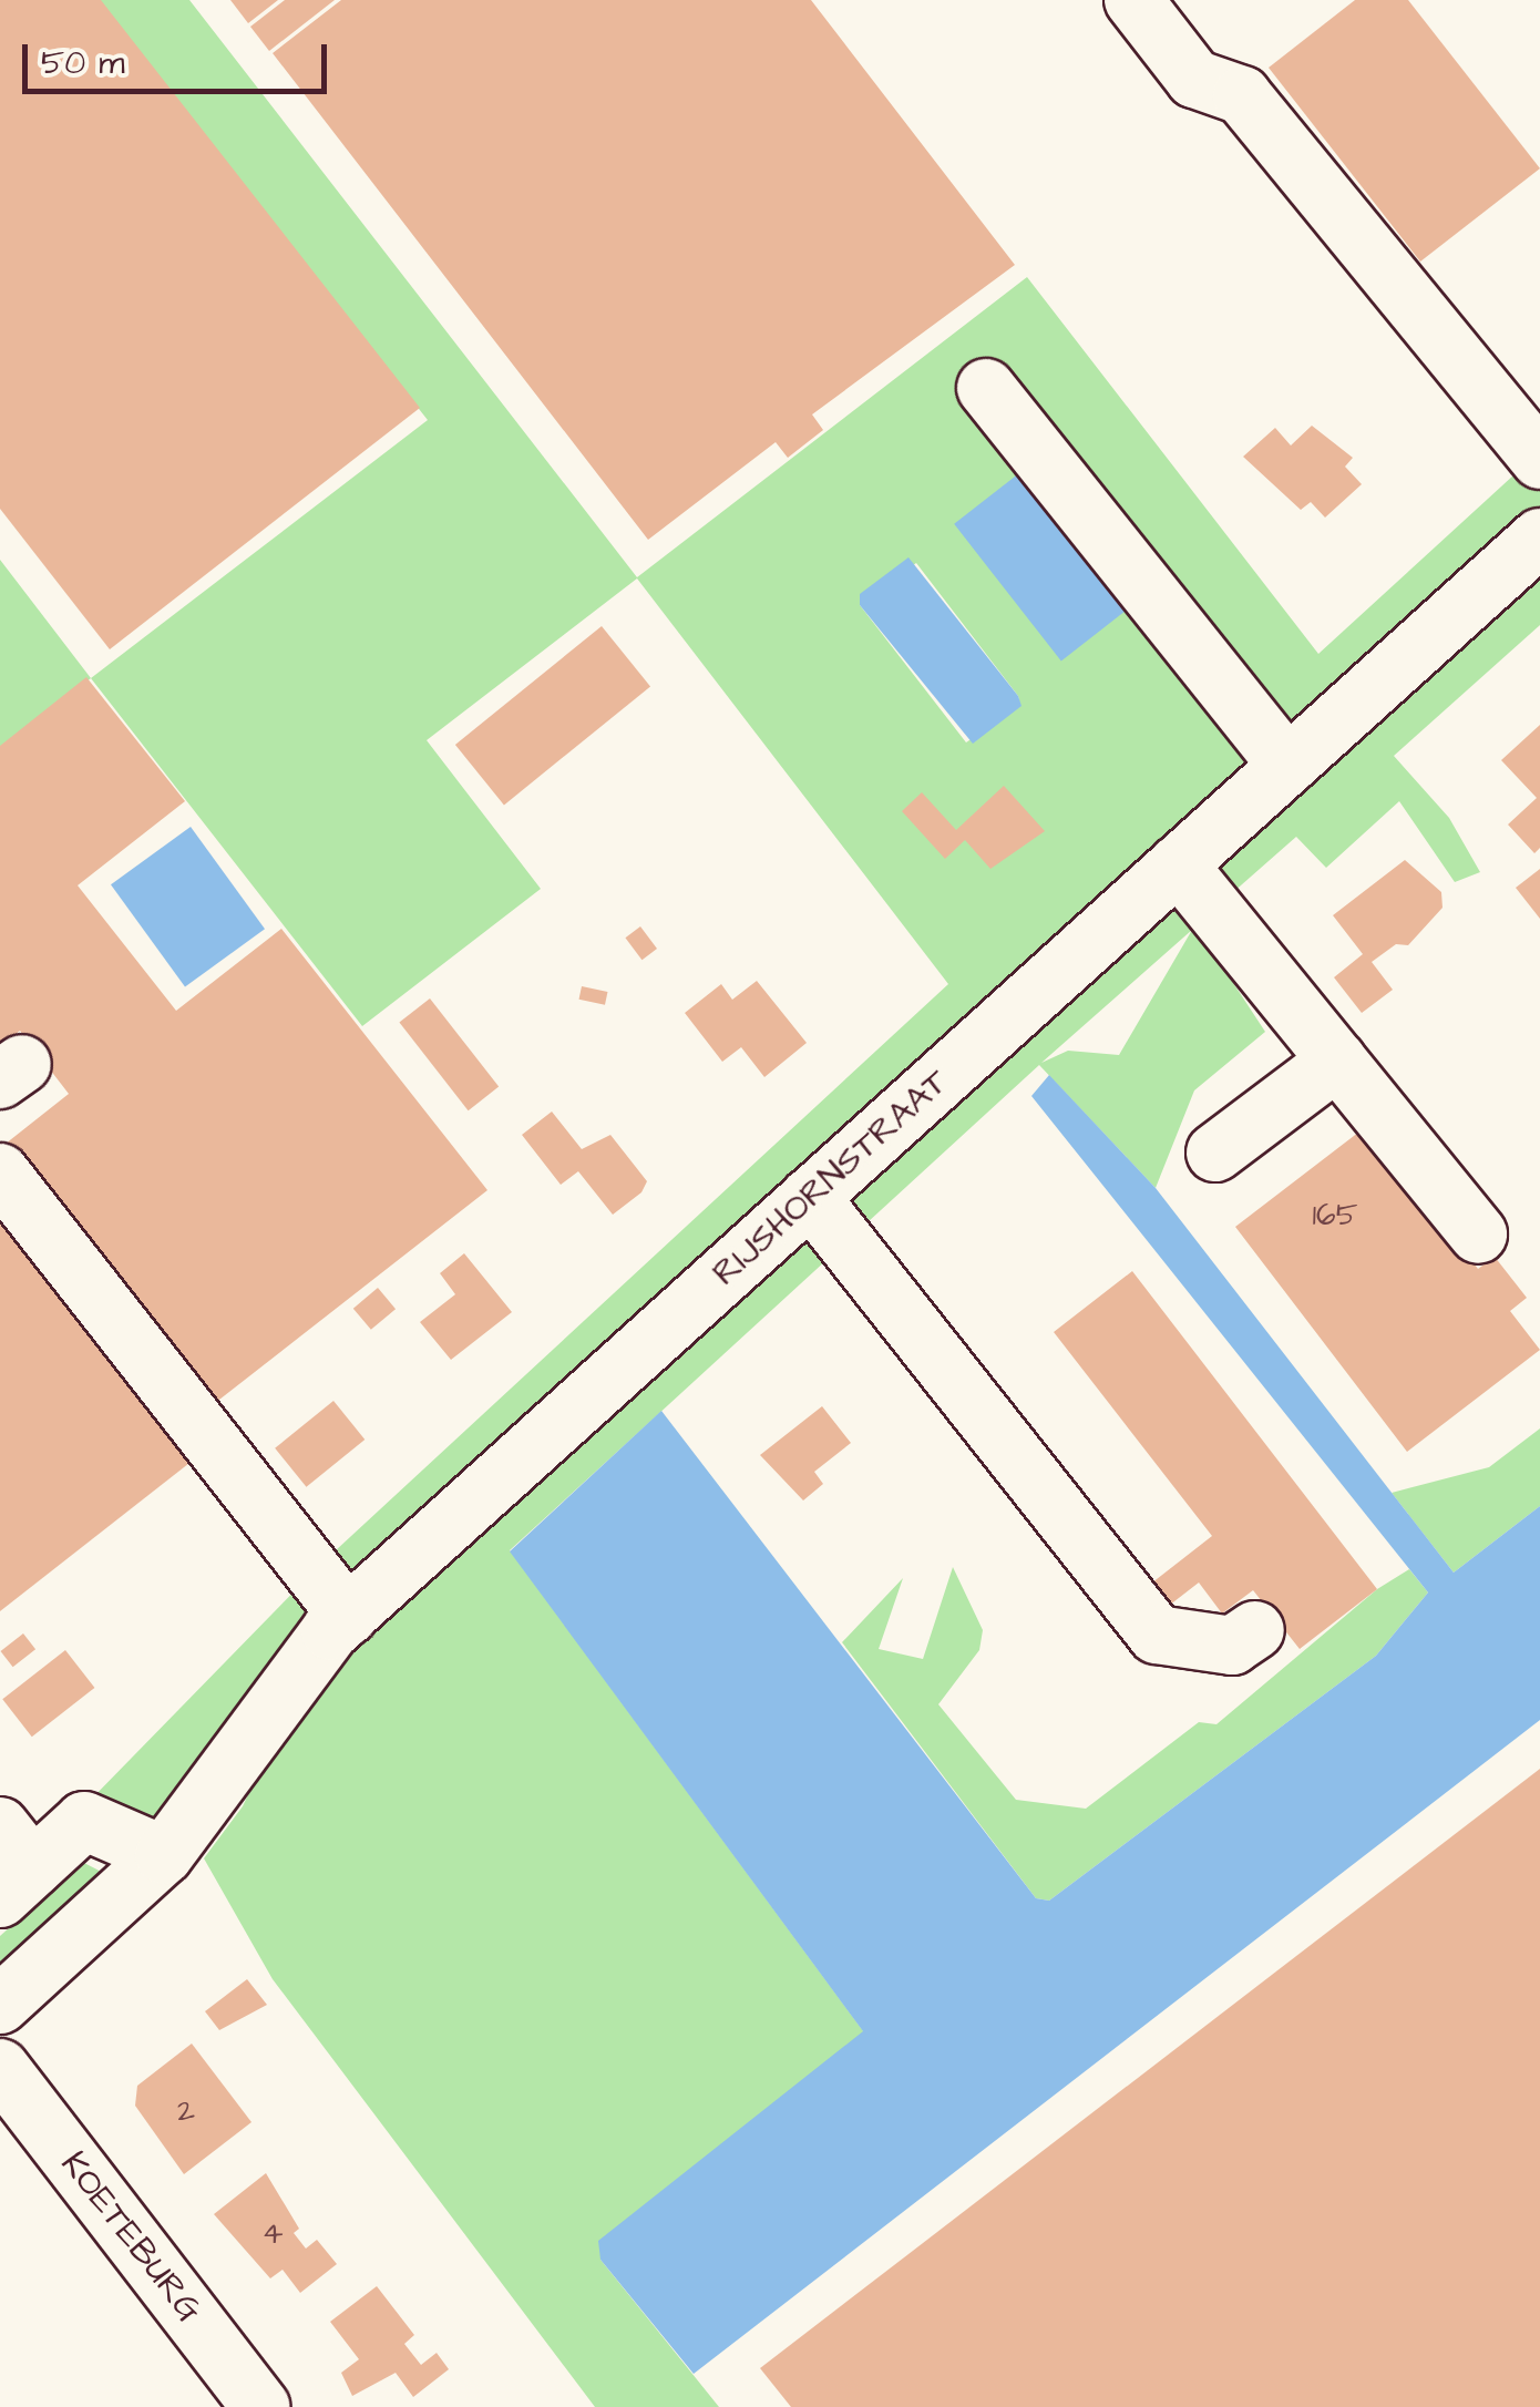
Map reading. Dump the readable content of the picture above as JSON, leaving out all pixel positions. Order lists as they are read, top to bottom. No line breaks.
{"streets":{"street":["RIJSHORNSTRAAT","KOETEBURG"]},"house_numbers":["165","2","4"],"scale_bar":"50 m"}
